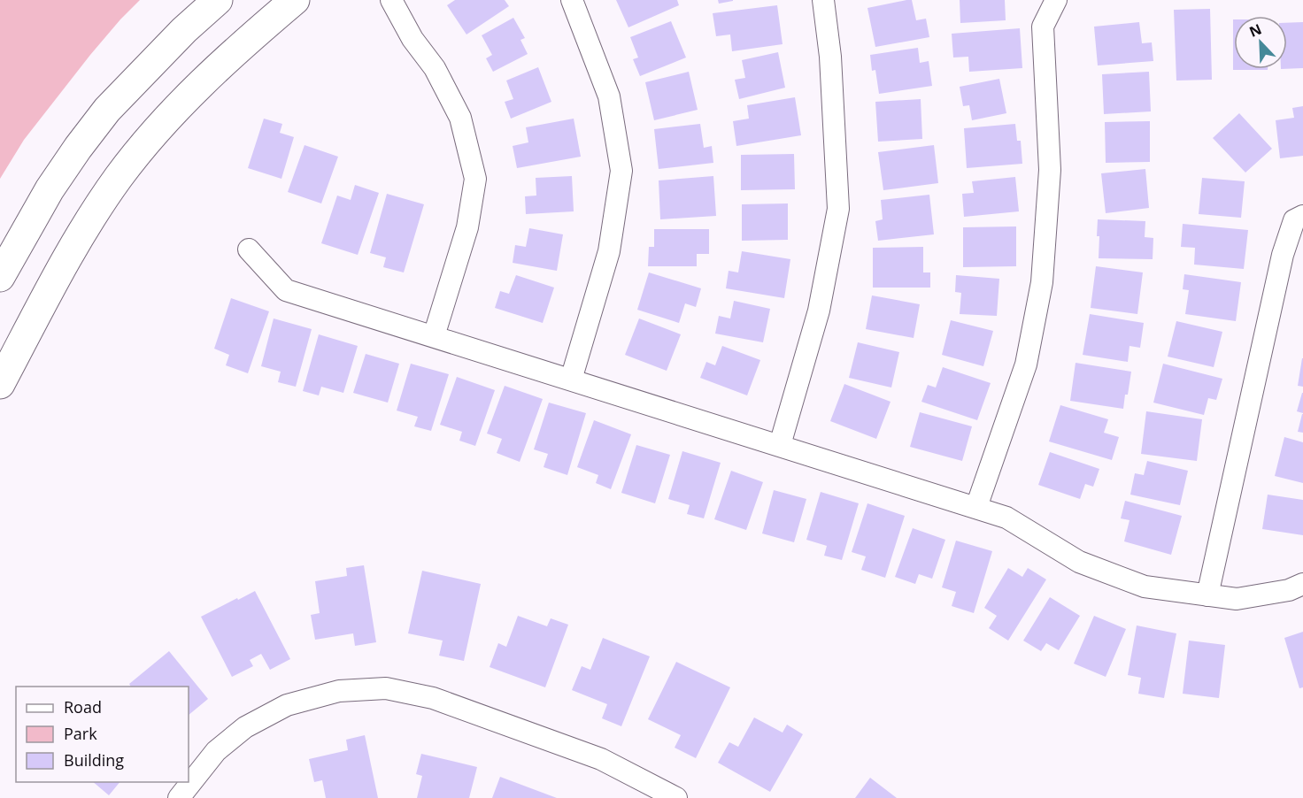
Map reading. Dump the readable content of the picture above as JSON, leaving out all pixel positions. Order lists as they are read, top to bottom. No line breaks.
{"legend":["Road","Park","Building"],"north":"top left"}
